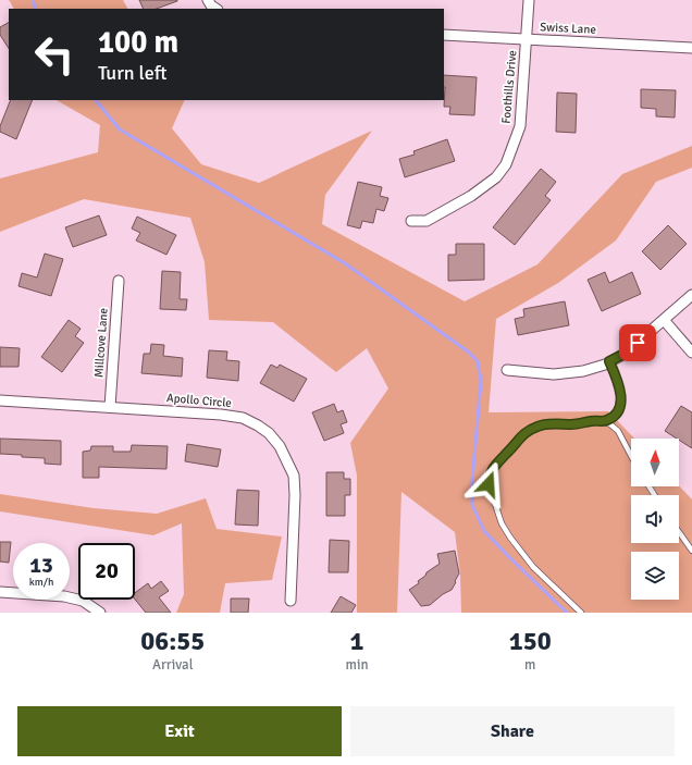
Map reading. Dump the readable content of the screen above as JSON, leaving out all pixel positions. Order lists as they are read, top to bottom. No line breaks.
{"streets":{"street":["Swiss Lane","Foothills Drive","Millcove Lane","Apollo Circle"]},"crossings":[["Swiss Lane","Foothills Drive"],["Millcove Lane","Apollo Circle"]],"north":"top","page":{"turn":["100 m","Turn left"],"speed":"13 km/h","limit":"20","eta":["06:55","Arrival","1","min","150","m"],"buttons":["Exit","Share"]}}
